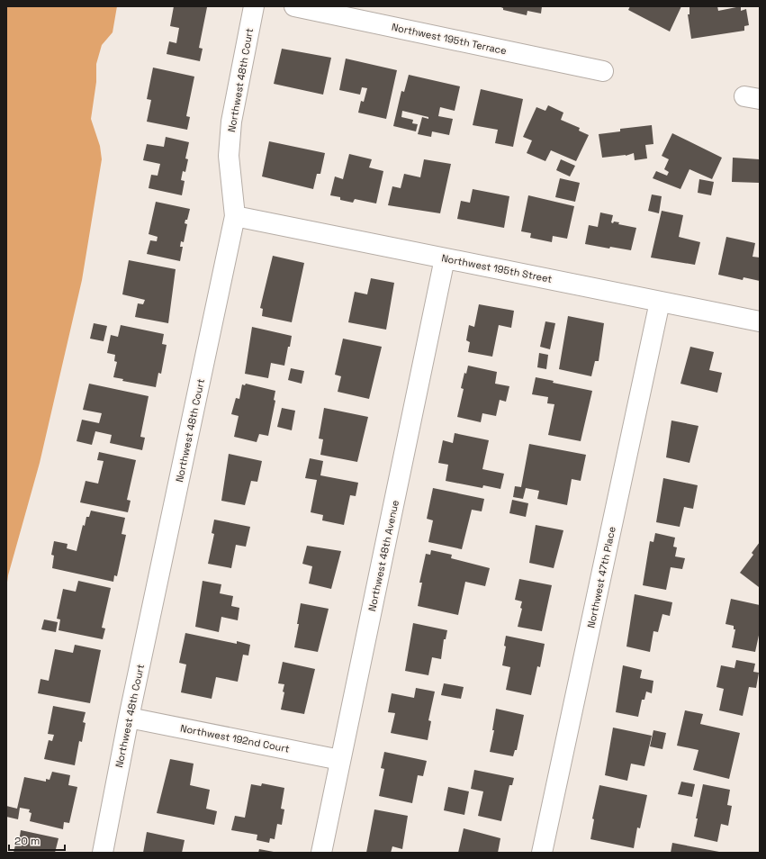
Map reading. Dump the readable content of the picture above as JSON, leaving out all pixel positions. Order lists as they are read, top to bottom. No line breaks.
{"streets":{"street":["Northwest 195th Terrace","Northwest 48th Court","Northwest 195th Street","Northwest 48th Avenue","Northwest 47th Place","Northwest 192nd Court"]},"crossings":[["Northwest 48th Court","Northwest 195th Street"],["Northwest 48th Court","Northwest 192nd Court"],["Northwest 195th Street","Northwest 48th Avenue"],["Northwest 195th Street","Northwest 47th Place"],["Northwest 48th Avenue","Northwest 192nd Court"]],"scale_bar":"20 m"}
